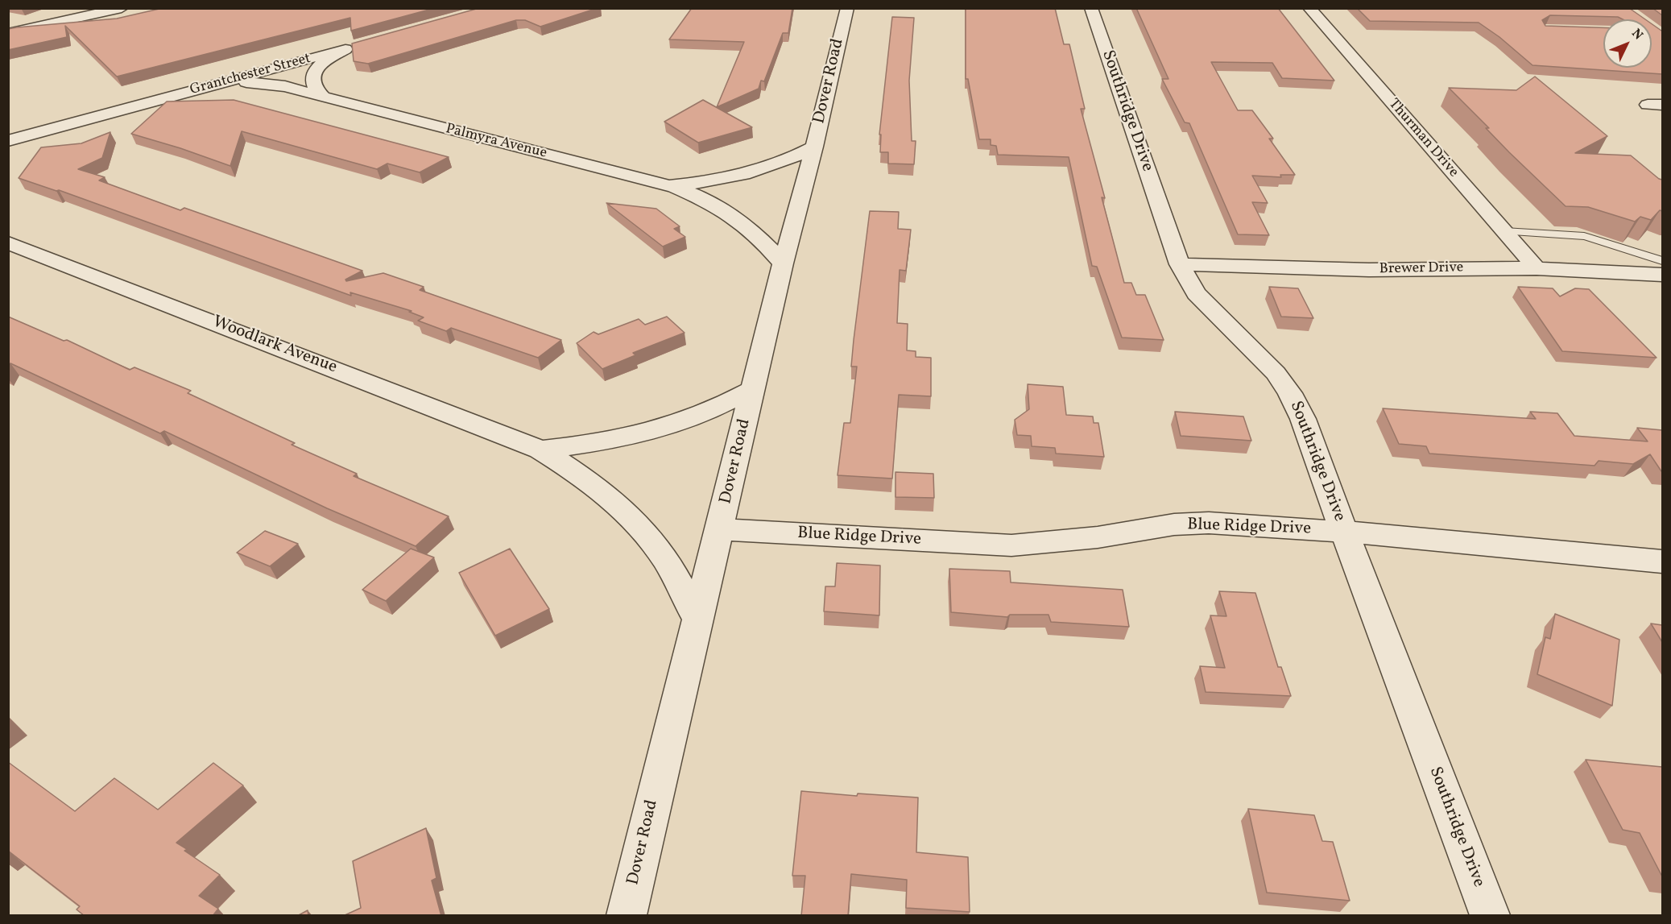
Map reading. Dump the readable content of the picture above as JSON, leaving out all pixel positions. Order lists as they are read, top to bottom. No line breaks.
{"streets":{"street":["Grantchester Street","Dover Road","Southridge Drive","Thurman Drive","Palmyra Avenue","Brewer Drive","Woodlark Avenue","Blue Ridge Drive"]},"crossings":[["Grantchester Street","Palmyra Avenue"],["Dover Road","Palmyra Avenue"],["Dover Road","Woodlark Avenue"],["Dover Road","Blue Ridge Drive"],["Southridge Drive","Brewer Drive"],["Southridge Drive","Blue Ridge Drive"],["Thurman Drive","Brewer Drive"]],"north":"top right"}
